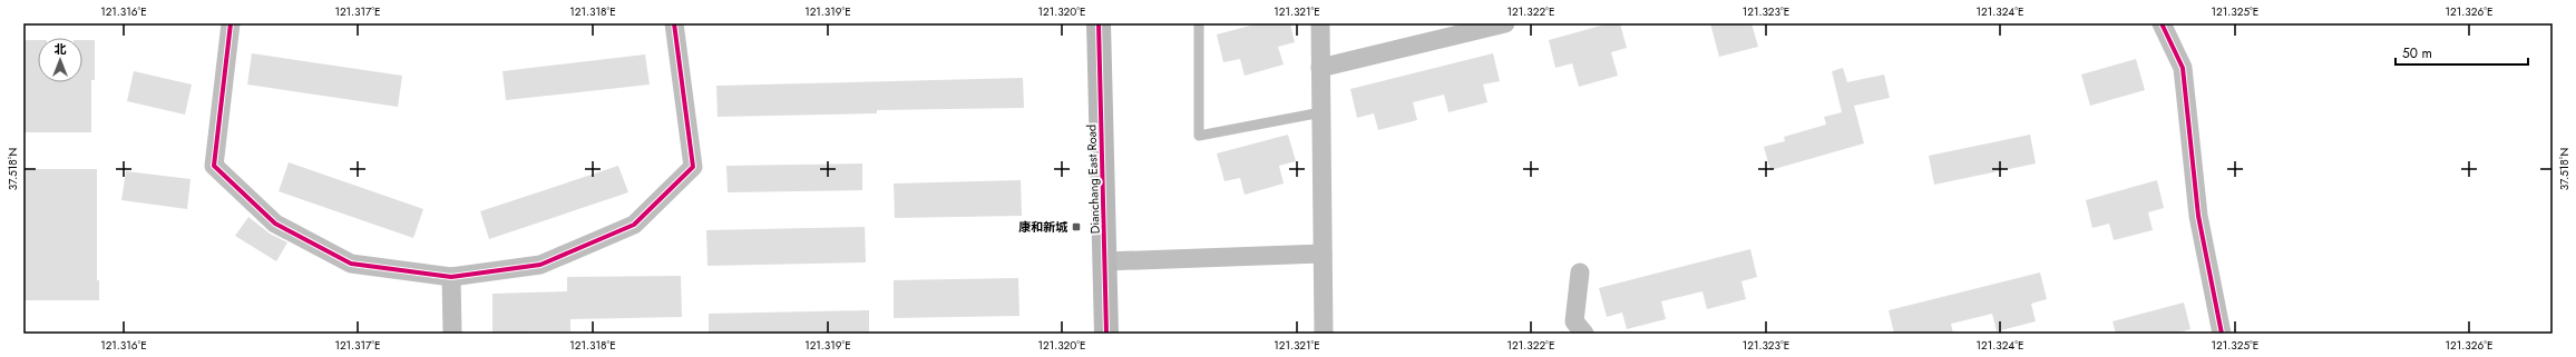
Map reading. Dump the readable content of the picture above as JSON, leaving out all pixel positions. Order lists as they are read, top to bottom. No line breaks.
{"streets":{"street":["Dianchang East Road"]},"places":{"transit":["康和新城"]},"scale_bar":"50 m","north":"top","coordinates":["121.316°E","121.317°E","121.318°E","121.319°E","121.320°E","121.321°E","121.322°E","121.323°E","121.324°E","121.325°E","121.326°E","37.518°N"]}
